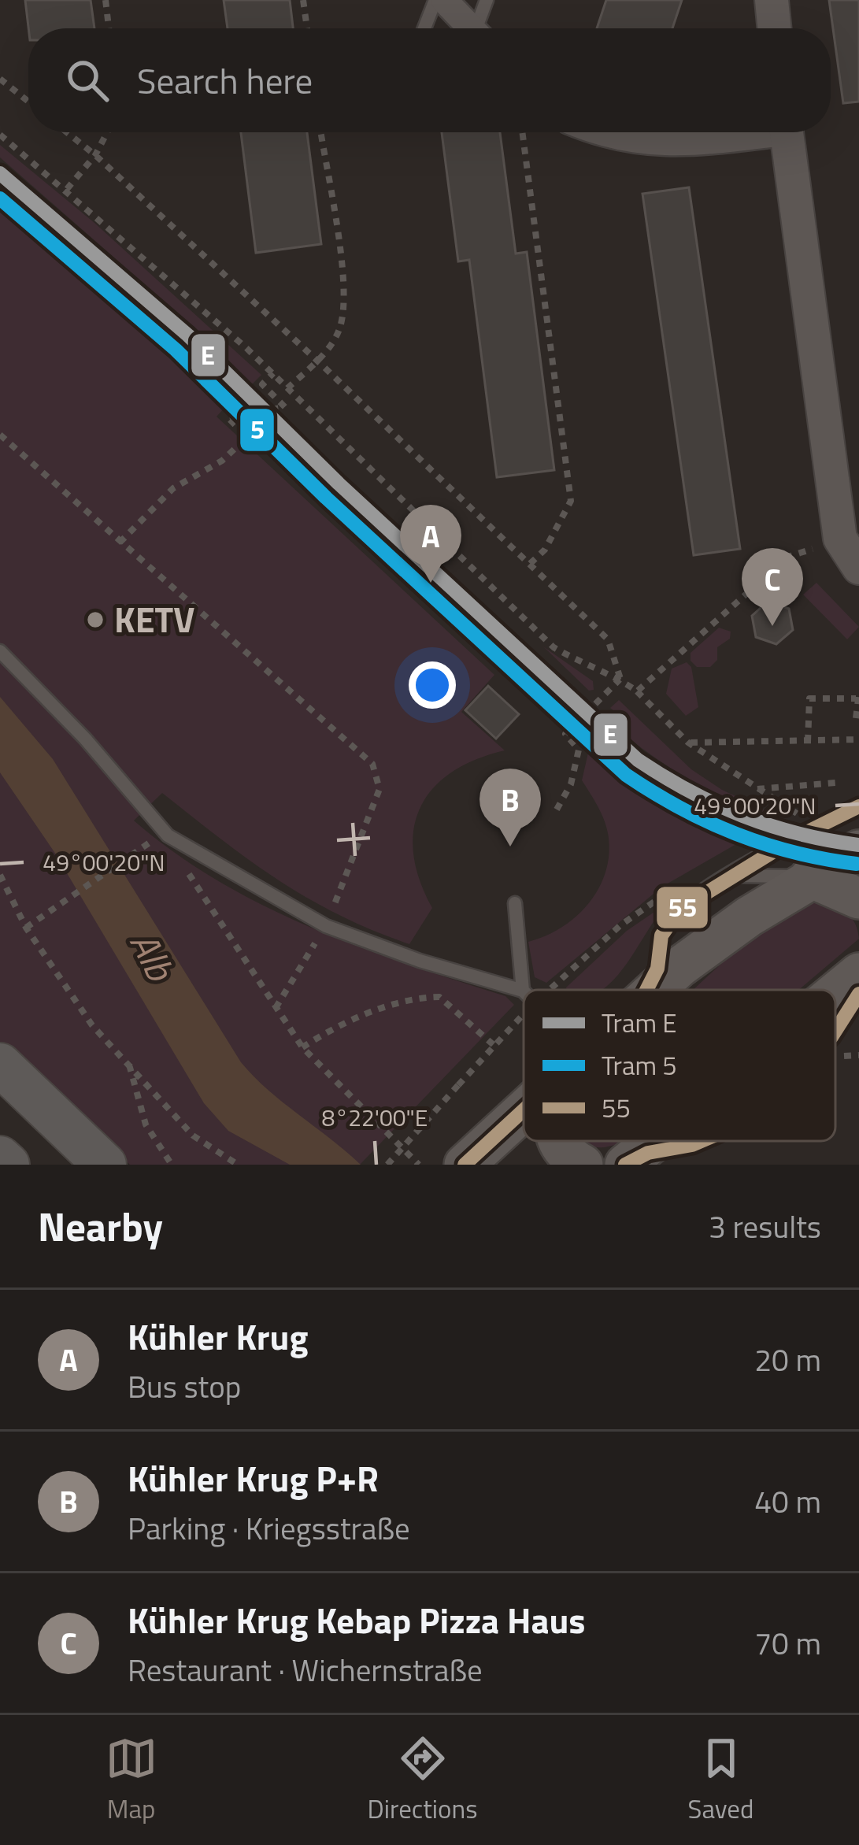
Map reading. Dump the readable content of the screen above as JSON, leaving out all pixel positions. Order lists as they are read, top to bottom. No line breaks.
{"water":["Alb"],"places":["KETV"],"lines":["tram line E","tram line 5","transit line 55"],"legend":["Tram E","Tram 5","55"],"page":{"search":"Search here","pins":["A","C","B"],"heading":["Nearby","3 results"],"list":[{"mark":"A","name":"Kühler Krug","note":"Bus stop","value":"20 m"},{"mark":"B","name":"Kühler Krug P+R","note":"Parking · Kriegsstraße","value":"40 m"},{"mark":"C","name":"Kühler Krug Kebap Pizza Haus","note":"Restaurant · Wichernstraße","value":"70 m"}],"nav":["Map","Directions","Saved"]},"coordinates":["49°00'20\"N","8°22'00\"E"]}
